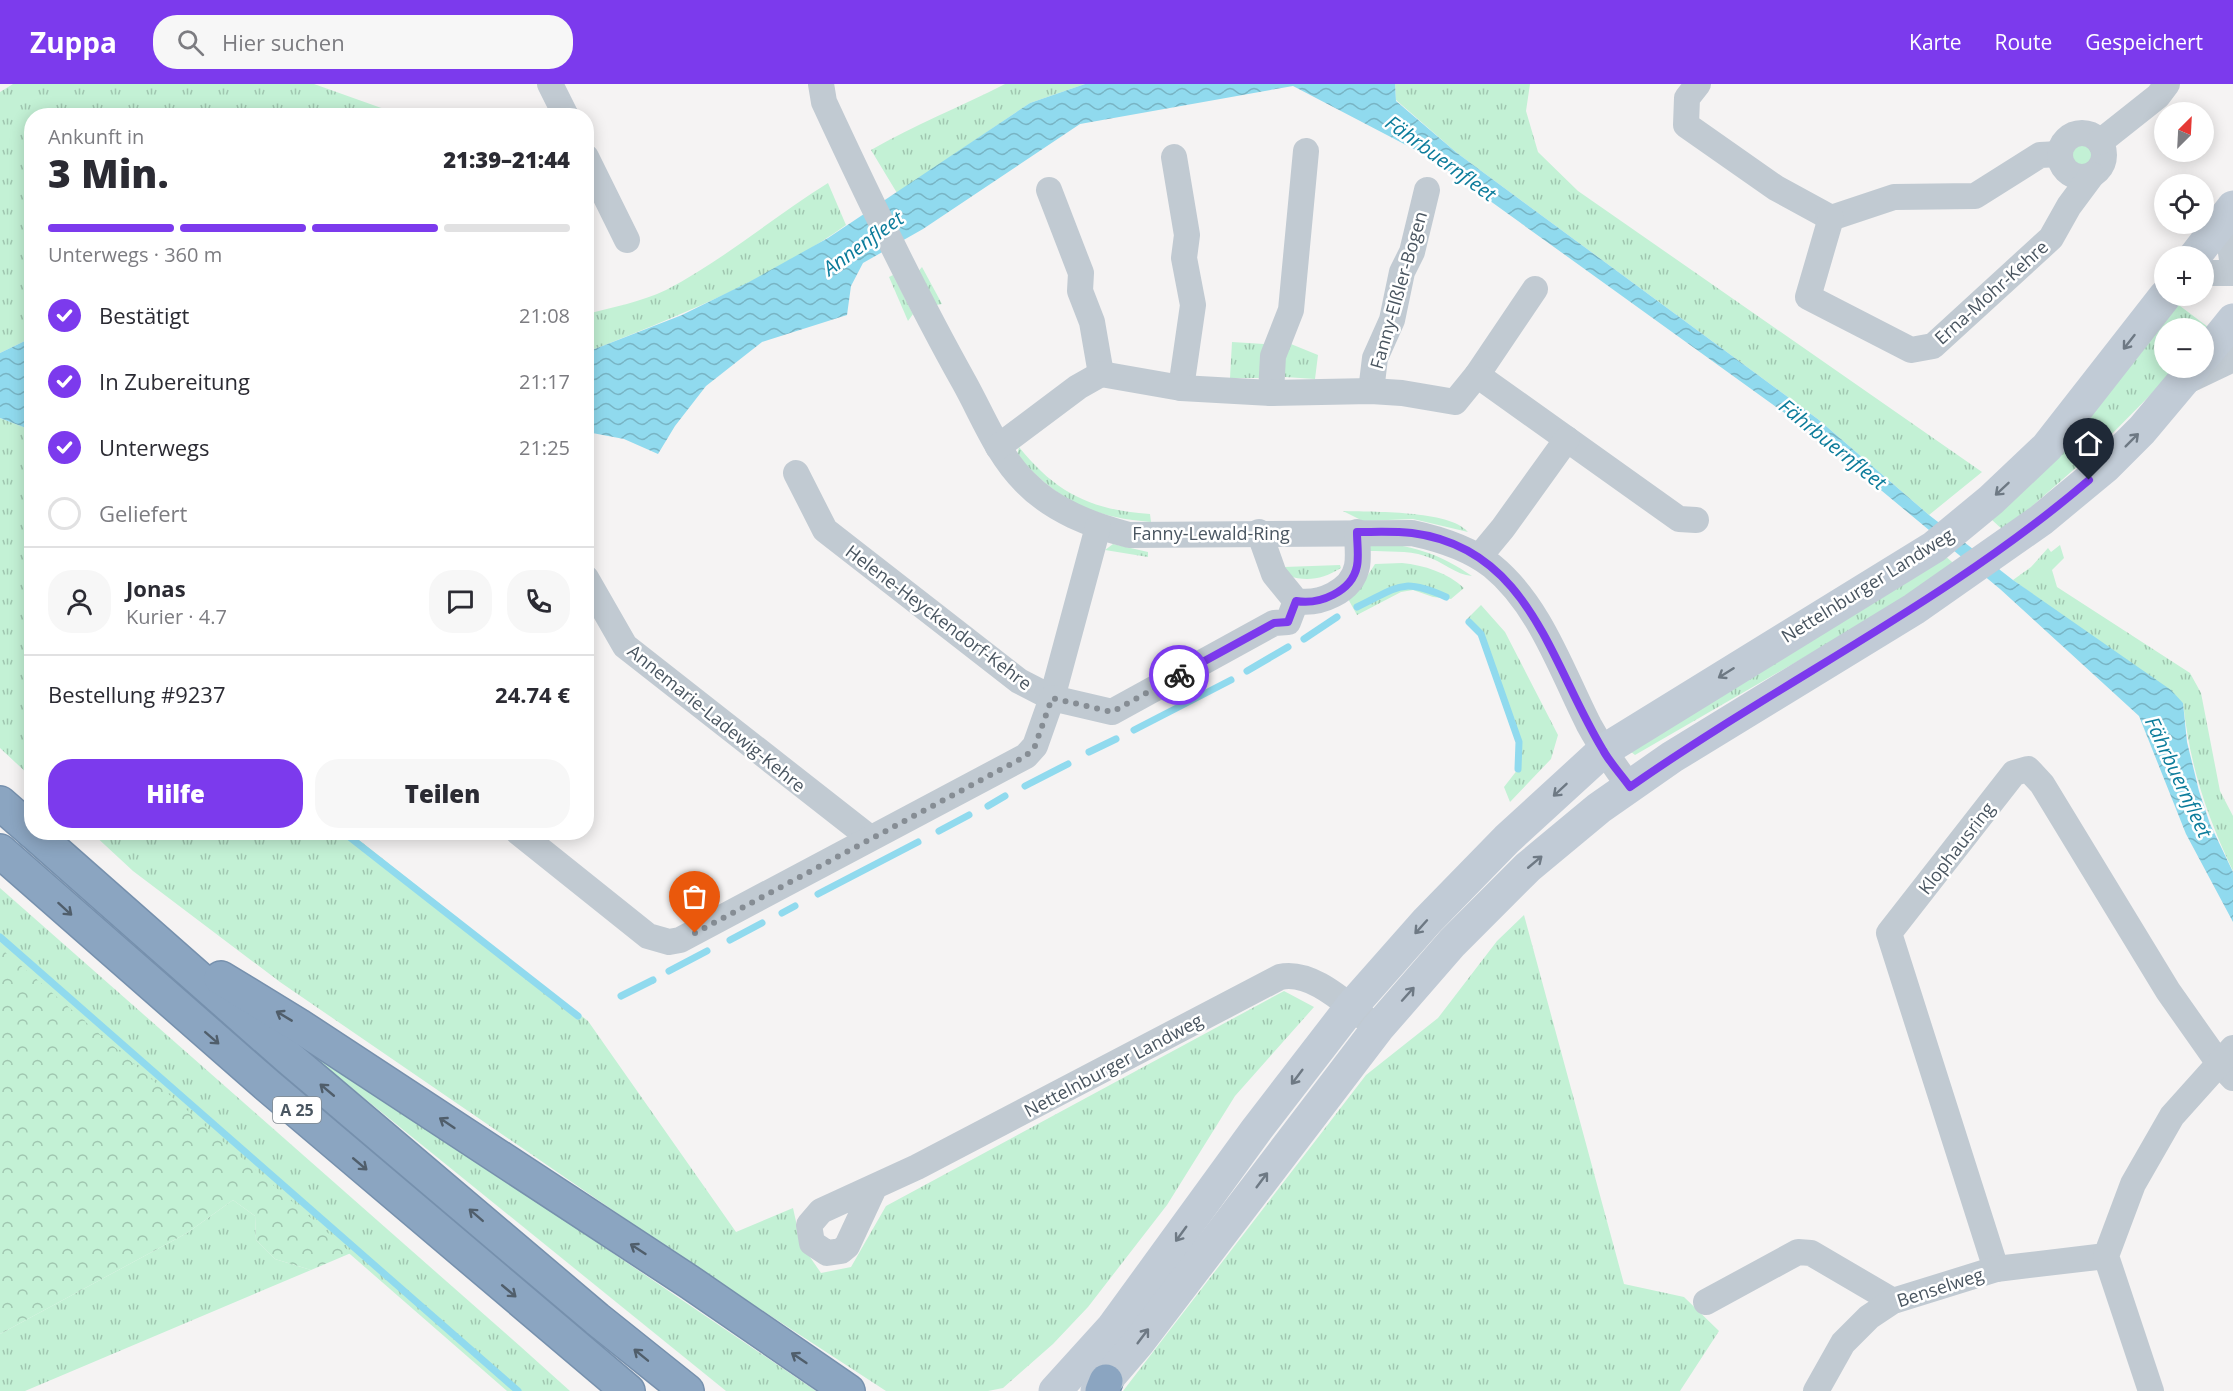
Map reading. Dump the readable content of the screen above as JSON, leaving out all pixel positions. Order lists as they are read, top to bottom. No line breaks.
{"streets":{"highway":["A 25"],"main road":["Nettelnburger Landweg"],"street":["Fanny-Elßler-Bogen","Erna-Mohr-Kehre","Fanny-Lewald-Ring","Helene-Heyckendorf-Kehre","Annemarie-Ladewig-Kehre","Klophausring","Benselweg"]},"crossings":[["Fanny-Lewald-Ring","Nettelnburger Landweg"],["Fanny-Lewald-Ring","Helene-Heyckendorf-Kehre"],["Klophausring","Benselweg"]],"water":["Fährbuernfleet","Annenfleet"],"north":"top right","page":{"header":"Zuppa","search":"Hier suchen","nav":["Karte","Route","Gespeichert"],"map_buttons":["+","−"],"heading":["3 Min.","Ankunft in","21:39–21:44"],"panel":["Jonas","Kurier · 4.7","Bestellung #9237","24.74 €"],"bar":"Unterwegs · 360 m","list":[["Bestätigt","21:08"],["In Zubereitung","21:17"],["Unterwegs","21:25"],"Geliefert"],"buttons":["Hilfe","Teilen"]}}
